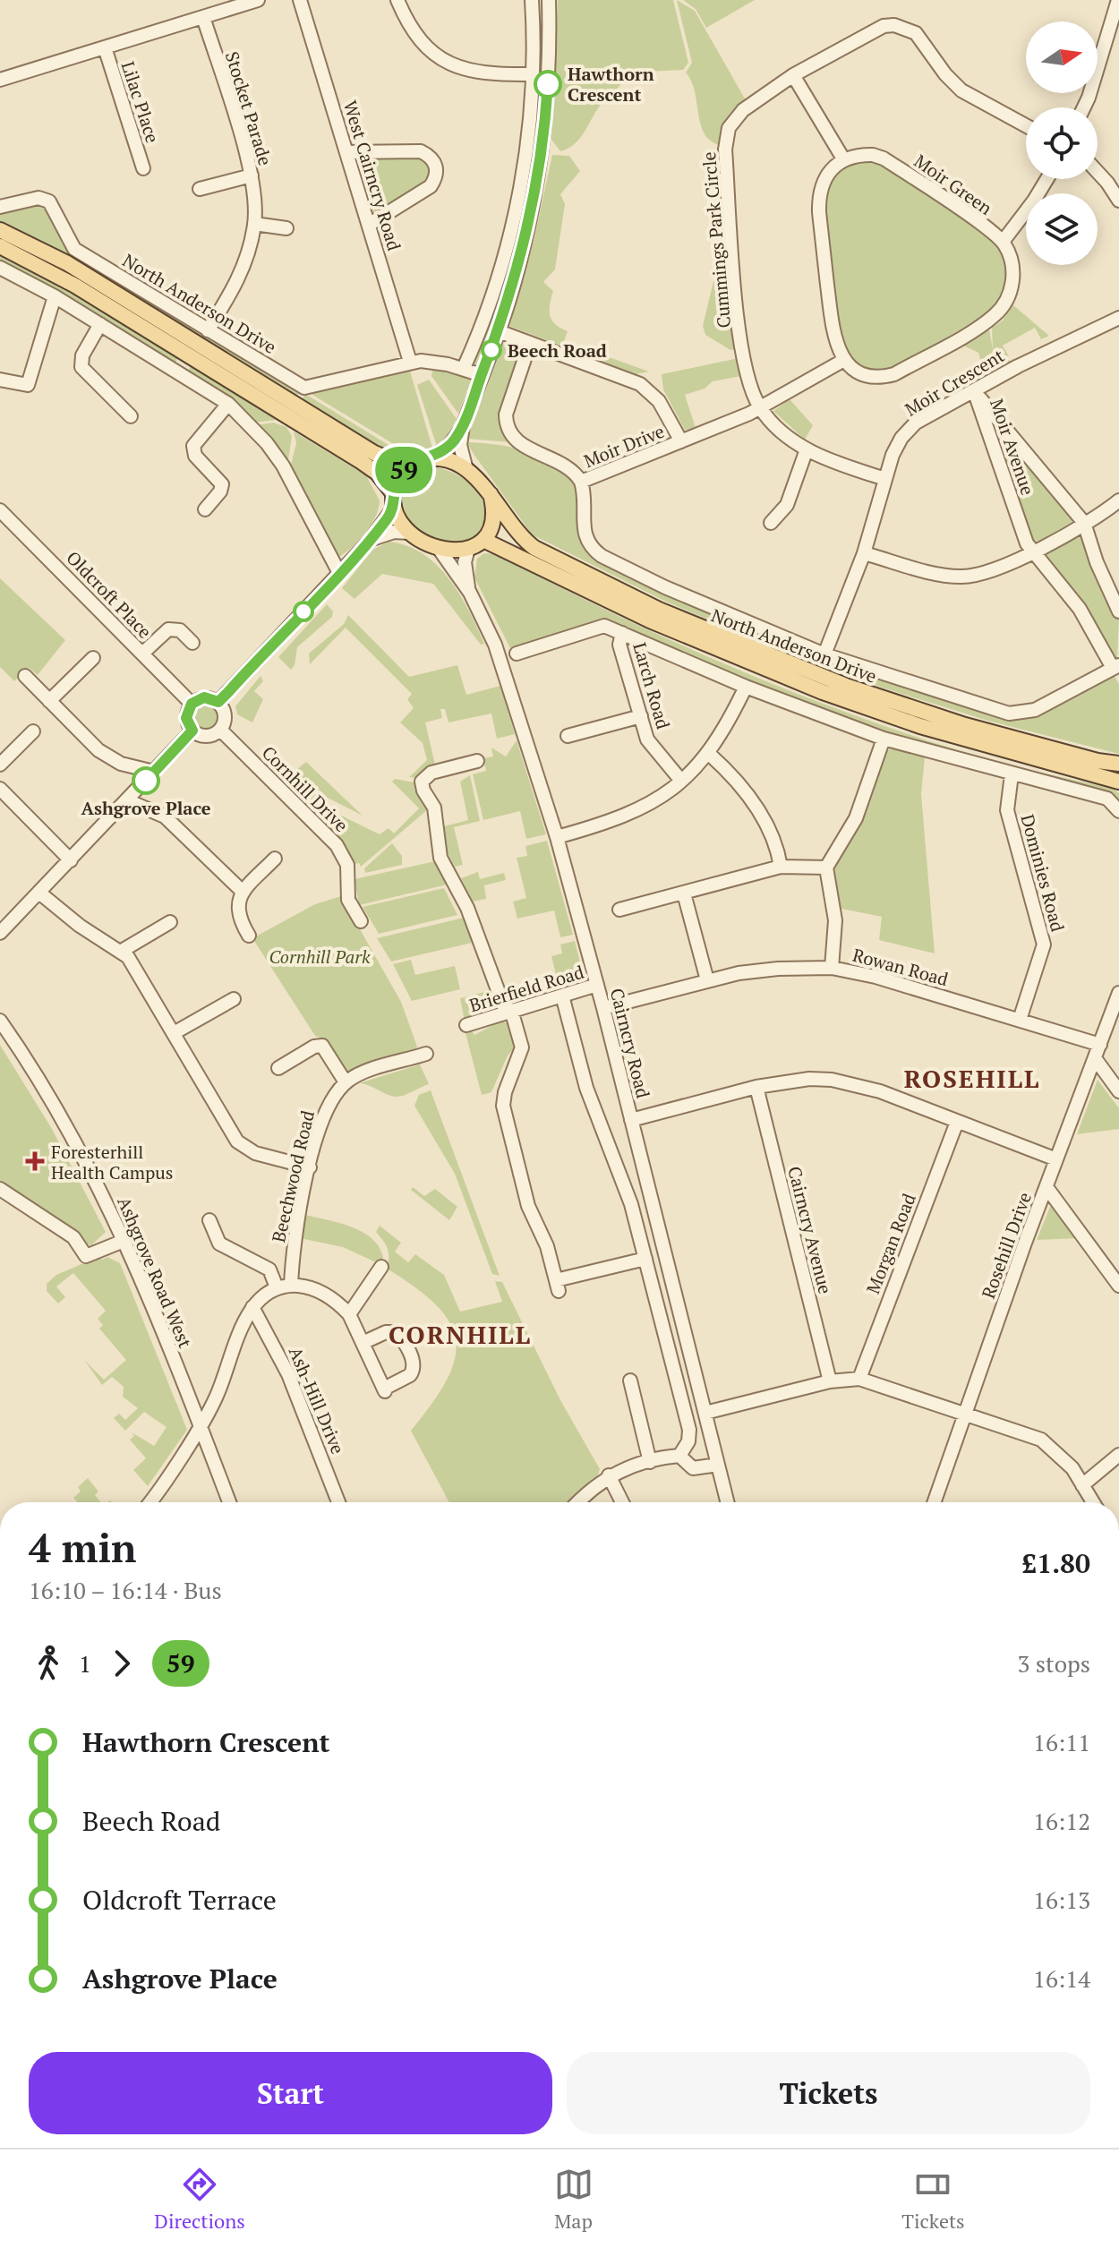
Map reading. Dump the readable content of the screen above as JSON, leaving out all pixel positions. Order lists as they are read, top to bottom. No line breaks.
{"streets":{"main road":["North Anderson Drive"],"street":["Lilac Place","Stocket Parade","West Cairncry Road","Moir Green","Cummings Park Circle","Moir Crescent","Moir Drive","Moir Avenue","Oldcroft Place","Larch Road","Cornhill Drive","Dominies Road","Rowan Road","Brierfield Road","Cairncry Road","Beechwood Road","Cairncry Avenue","Morgan Road","Rosehill Drive","Ashgrove Road West","Ash-Hill Drive"]},"crossings":[["Stocket Parade","North Anderson Drive"],["West Cairncry Road","North Anderson Drive"],["Moir Green","Moir Drive"],["Cummings Park Circle","Moir Crescent"],["Cummings Park Circle","Moir Drive"],["North Anderson Drive","Moir Crescent"],["North Anderson Drive","Moir Drive"],["North Anderson Drive","Moir Avenue"],["North Anderson Drive","Cairncry Road"],["Moir Crescent","Moir Avenue"],["Oldcroft Place","Cornhill Drive"],["Dominies Road","Rowan Road"],["Rowan Road","Cairncry Road"],["Rowan Road","Rosehill Drive"],["Brierfield Road","Cairncry Road"]],"districts":["ROSEHILL","CORNHILL"],"parks":["Cornhill Park"],"places":{"other":["Hawthorn Crescent","Beech Road","Ashgrove Place"],"health":["Foresterhill Health Campus"]},"lines":["bus line 59"],"north":"right","page":{"on_map":"59","heading":["4 min","16:10 – 16:14 · Bus","£1.80"],"legs":["1","59","3 stops"],"list":[{"name":"Hawthorn Crescent","value":"16:11"},{"name":"Beech Road","value":"16:12"},{"name":"Oldcroft Terrace","value":"16:13"},{"name":"Ashgrove Place","value":"16:14"}],"buttons":["Start","Tickets"],"tabs":["Directions","Map","Tickets"]}}
